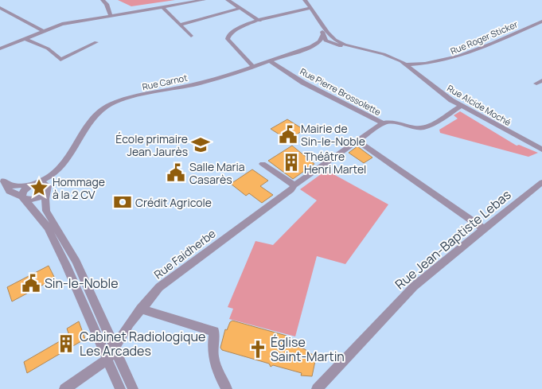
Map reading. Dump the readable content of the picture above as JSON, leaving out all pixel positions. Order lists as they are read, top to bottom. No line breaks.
{"streets":{"street":["Rue Roger Sticker","Rue Carnot","Rue Pierre Brossolette","Rue Alcide Moché","Rue Jean-Baptiste Lebas","Rue Faidherbe"]},"crossings":[["Rue Roger Sticker","Rue Alcide Moché"],["Rue Carnot","Rue Pierre Brossolette"],["Rue Pierre Brossolette","Rue Faidherbe"]],"places":{"public building":["Mairie de Sin-le-Noble","Salle Maria Casarès","Sin-le-Noble"],"school or university":["École primaire Jean Jaurès"],"building":["Théâtre Henri Martel","Cabinet Radiologique Les Arcades"],"place":["Hommage à la 2 CV"],"bank":["Crédit Agricole"],"church":["Église Saint-Martin"]}}
